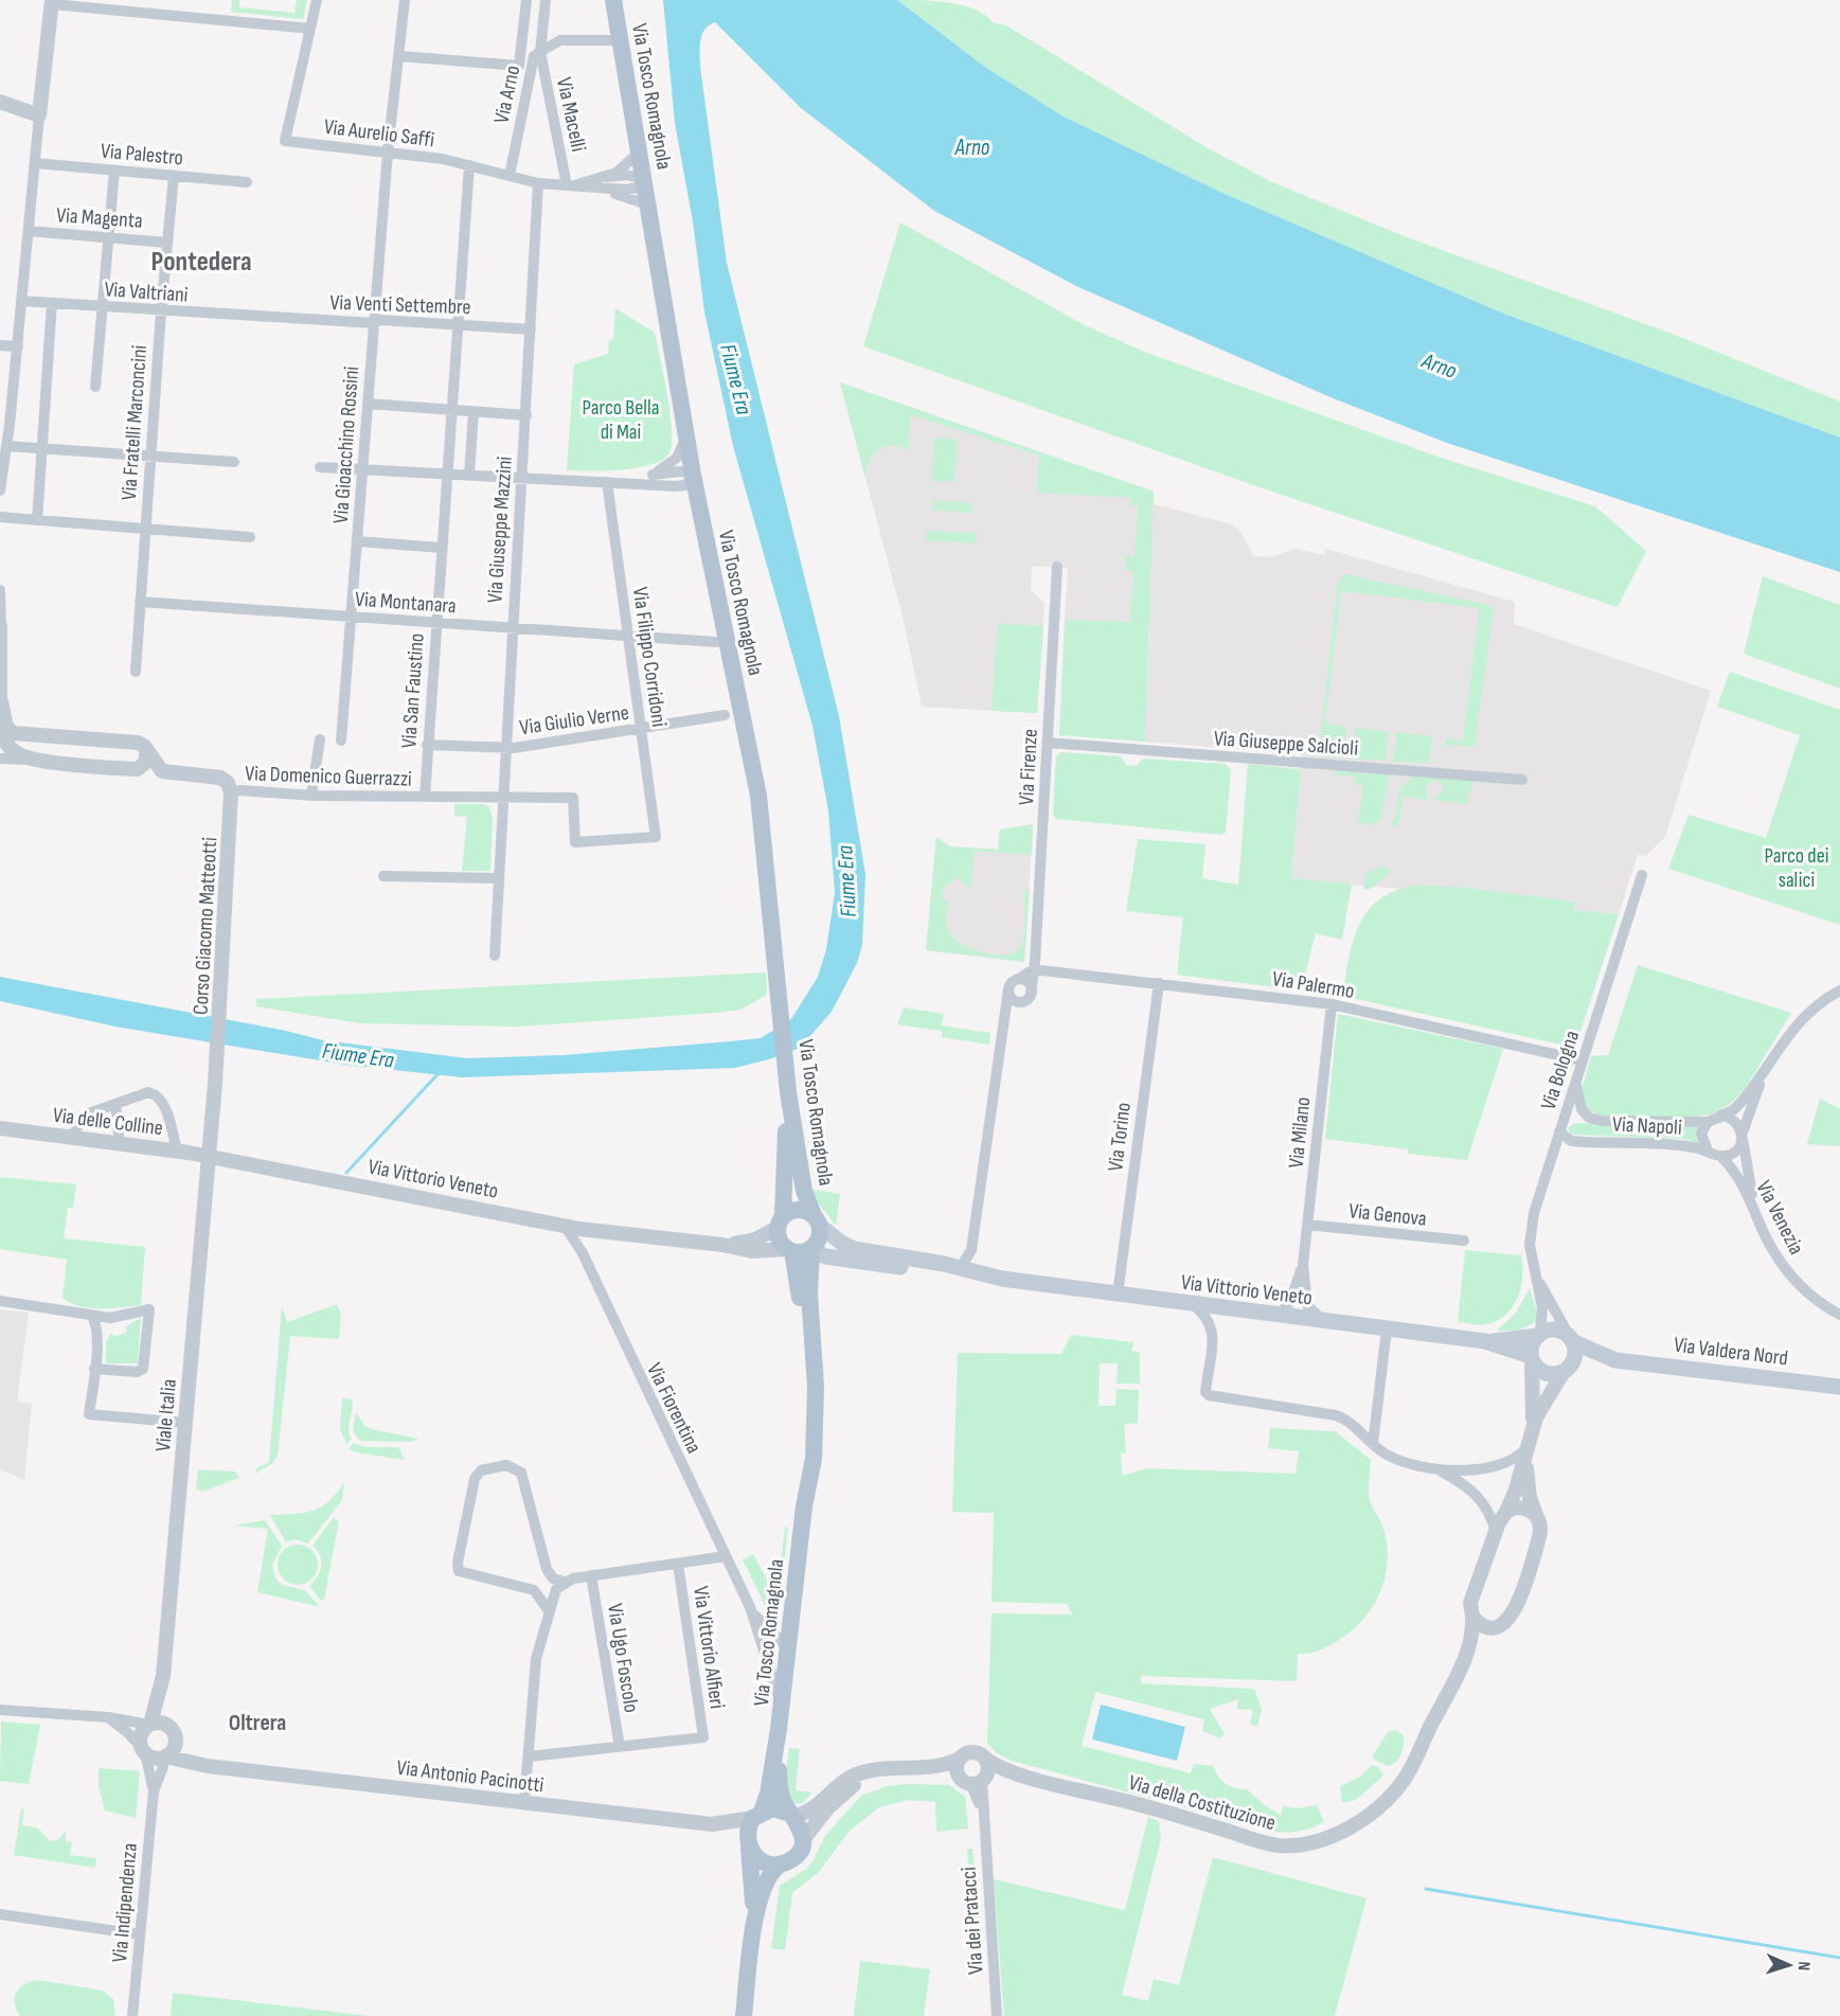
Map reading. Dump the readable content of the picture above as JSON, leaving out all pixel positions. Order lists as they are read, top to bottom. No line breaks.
{"streets":{"main road":["Via Tosco Romagnola","Via Vittorio Veneto","Via Valdera Nord"],"street":["Via Arno","Via Macelli","Via Aurelio Saffi","Via Palestro","Via Magenta","Via Valtriani","Via Venti Settembre","Via Fratelli Marconcini","Via Gioacchino Rossini","Via Giuseppe Mazzini","Via Montanara","Via Filippo Corridoni","Via San Faustino","Via Giulio Verne","Via Giuseppe Salcioli","Via Firenze","Via Domenico Guerrazzi","Corso Giacomo Matteotti","Via Palermo","Via Bologna","Via delle Colline","Via Napoli","Via Milano","Via Torino","Via Genova","Via Venezia","Via Fiorentina","Viale Italia","Via Vittorio Alfieri","Via Ugo Foscolo","Via Antonio Pacinotti","Via della Costituzione","Via Indipendenza","Via dei Pratacci"]},"crossings":[["Via Arno","Via Tosco Romagnola"],["Via Arno","Via Macelli"],["Via Arno","Via Aurelio Saffi"],["Via Tosco Romagnola","Via Vittorio Veneto"],["Via Tosco Romagnola","Via Fiorentina"],["Via Tosco Romagnola","Via Antonio Pacinotti"],["Via Tosco Romagnola","Via della Costituzione"],["Via Aurelio Saffi","Via Gioacchino Rossini"],["Via Aurelio Saffi","Via Giuseppe Mazzini"],["Via Palestro","Via Fratelli Marconcini"],["Via Magenta","Via Fratelli Marconcini"],["Via Valtriani","Via Venti Settembre"],["Via Valtriani","Via Fratelli Marconcini"],["Via Venti Settembre","Via Gioacchino Rossini"],["Via Venti Settembre","Via Giuseppe Mazzini"],["Via Fratelli Marconcini","Via Montanara"],["Via Gioacchino Rossini","Via Montanara"],["Via Giuseppe Mazzini","Via Montanara"],["Via Giuseppe Mazzini","Via Giulio Verne"],["Via Giuseppe Mazzini","Via Domenico Guerrazzi"],["Via Montanara","Via Filippo Corridoni"],["Via Montanara","Via San Faustino"],["Via Filippo Corridoni","Via Giulio Verne"],["Via Filippo Corridoni","Via Domenico Guerrazzi"],["Via San Faustino","Via Giulio Verne"],["Via San Faustino","Via Domenico Guerrazzi"],["Via Giuseppe Salcioli","Via Firenze"],["Via Firenze","Via Palermo"],["Via Domenico Guerrazzi","Corso Giacomo Matteotti"],["Corso Giacomo Matteotti","Via delle Colline"],["Corso Giacomo Matteotti","Via Vittorio Veneto"],["Corso Giacomo Matteotti","Viale Italia"],["Via Palermo","Via Bologna"],["Via Palermo","Via Milano"],["Via Palermo","Via Torino"],["Via Bologna","Via Napoli"],["Via Bologna","Via Vittorio Veneto"],["Via Bologna","Via Valdera Nord"],["Via delle Colline","Via Vittorio Veneto"],["Via delle Colline","Viale Italia"],["Via Napoli","Via Venezia"],["Via Milano","Via Vittorio Veneto"],["Via Milano","Via Genova"],["Via Torino","Via Vittorio Veneto"],["Via Vittorio Veneto","Via Valdera Nord"],["Via Vittorio Veneto","Via Fiorentina"],["Via Vittorio Veneto","Viale Italia"],["Via Vittorio Veneto","Via della Costituzione"],["Via Valdera Nord","Via della Costituzione"],["Viale Italia","Via Antonio Pacinotti"],["Viale Italia","Via Indipendenza"],["Via Vittorio Alfieri","Via Ugo Foscolo"],["Via Antonio Pacinotti","Via della Costituzione"],["Via Antonio Pacinotti","Via Indipendenza"],["Via della Costituzione","Via dei Pratacci"]],"districts":["Pontedera","Oltrera"],"water":["Arno","Fiume Era"],"parks":["Parco Bella di Mai","Parco dei salici"],"north":"right"}
